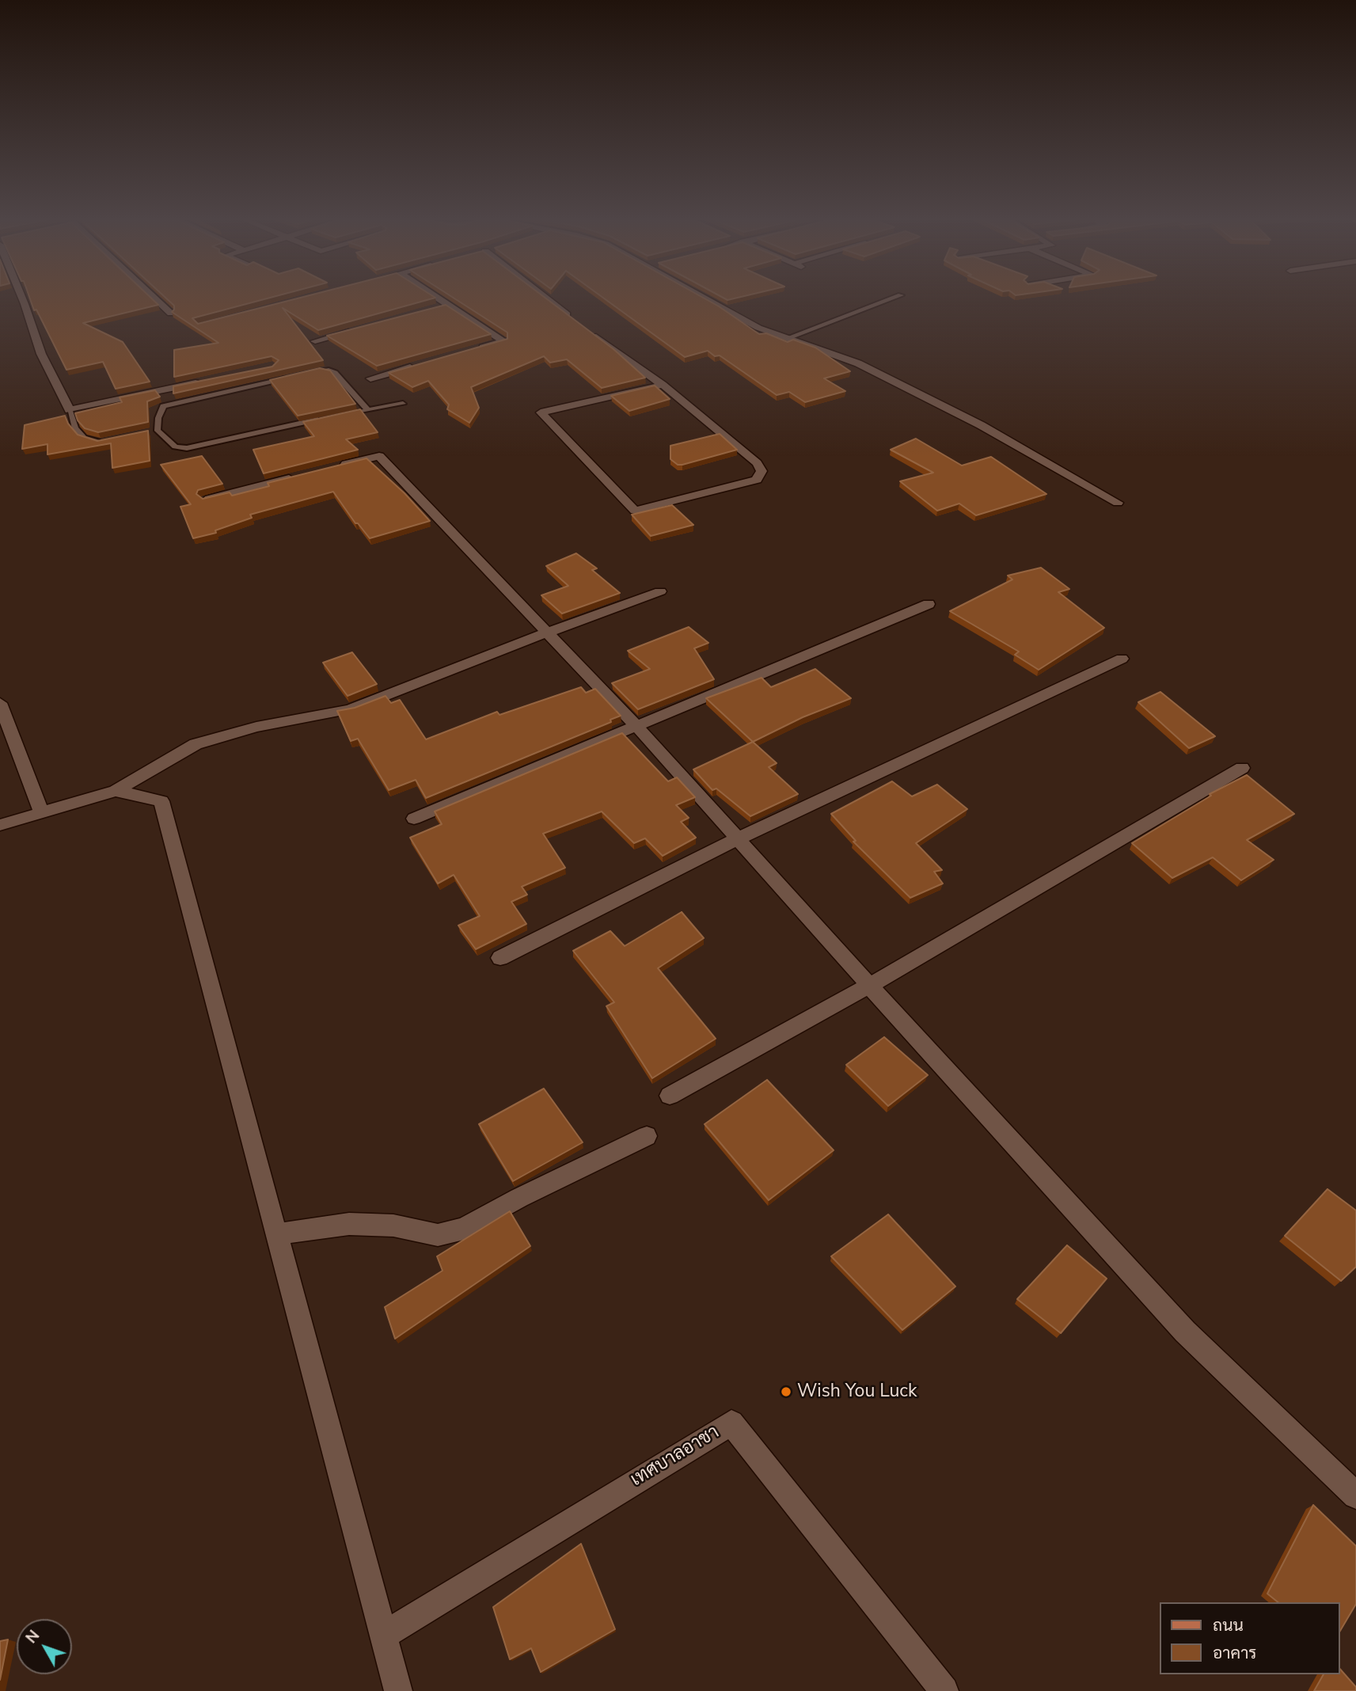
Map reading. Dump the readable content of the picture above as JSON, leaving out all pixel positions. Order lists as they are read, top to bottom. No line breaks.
{"streets":{"street":["เทศบาลอาชา"]},"places":["Wish You Luck"],"legend":["ถนน","อาคาร"],"north":"top left"}
